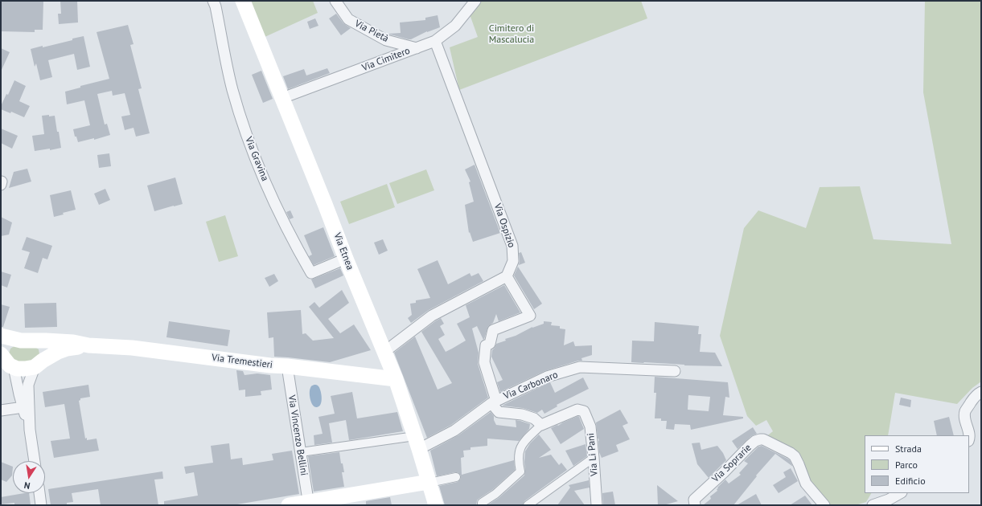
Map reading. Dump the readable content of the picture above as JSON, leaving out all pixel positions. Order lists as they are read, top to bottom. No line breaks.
{"streets":{"main road":["Via Etnea","Via Tremestieri"],"street":["Via Pietà","Via Cimitero","Via Gravina","Via Ospizio","Via Carbonaro","Via Vincenzo Bellini","Via Li Pani","Via Soprarie"]},"crossings":[["Via Pietà","Via Cimitero"],["Via Cimitero","Via Ospizio"],["Via Cimitero","Via Etnea"],["Via Gravina","Via Etnea"],["Via Etnea","Via Tremestieri"],["Via Etnea","Via Carbonaro"],["Via Tremestieri","Via Vincenzo Bellini"]],"parks":["Cimitero di Mascalucia"],"legend":["Strada","Parco","Edificio"],"north":"bottom"}
